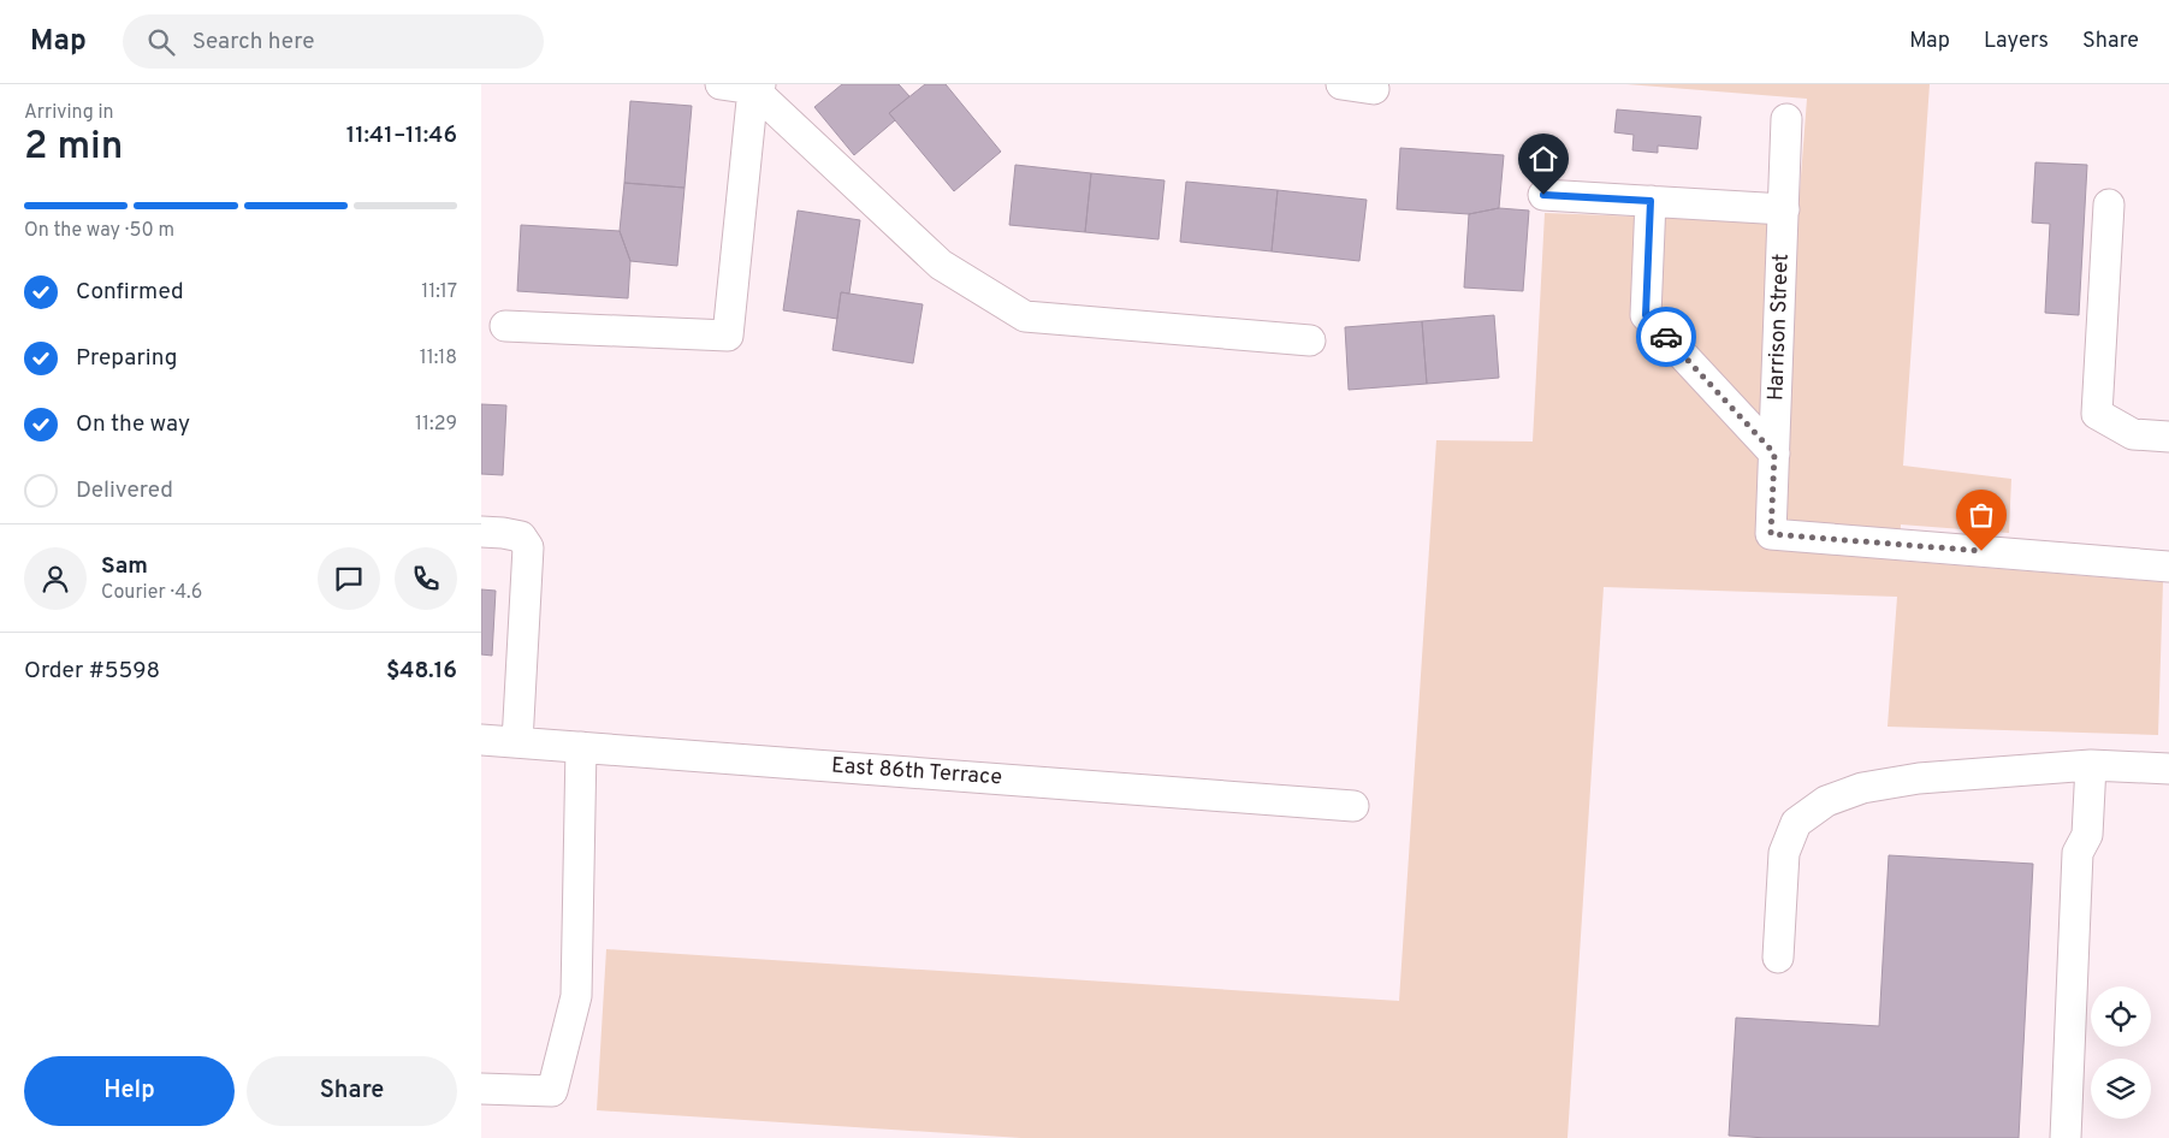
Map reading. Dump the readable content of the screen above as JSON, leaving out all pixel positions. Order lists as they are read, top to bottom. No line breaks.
{"streets":{"street":["Harrison Street","East 86th Terrace"]},"page":{"header":"Map","search":"Search here","nav":["Map","Layers","Share"],"heading":["2 min","Arriving in","11:41–11:46"],"panel":["Sam","Courier · 4.6","Order #5598","$48.16"],"bar":"On the way · 50 m","list":[["Confirmed","11:17"],["Preparing","11:18"],["On the way","11:29"],"Delivered"],"buttons":["Help","Share"]}}
